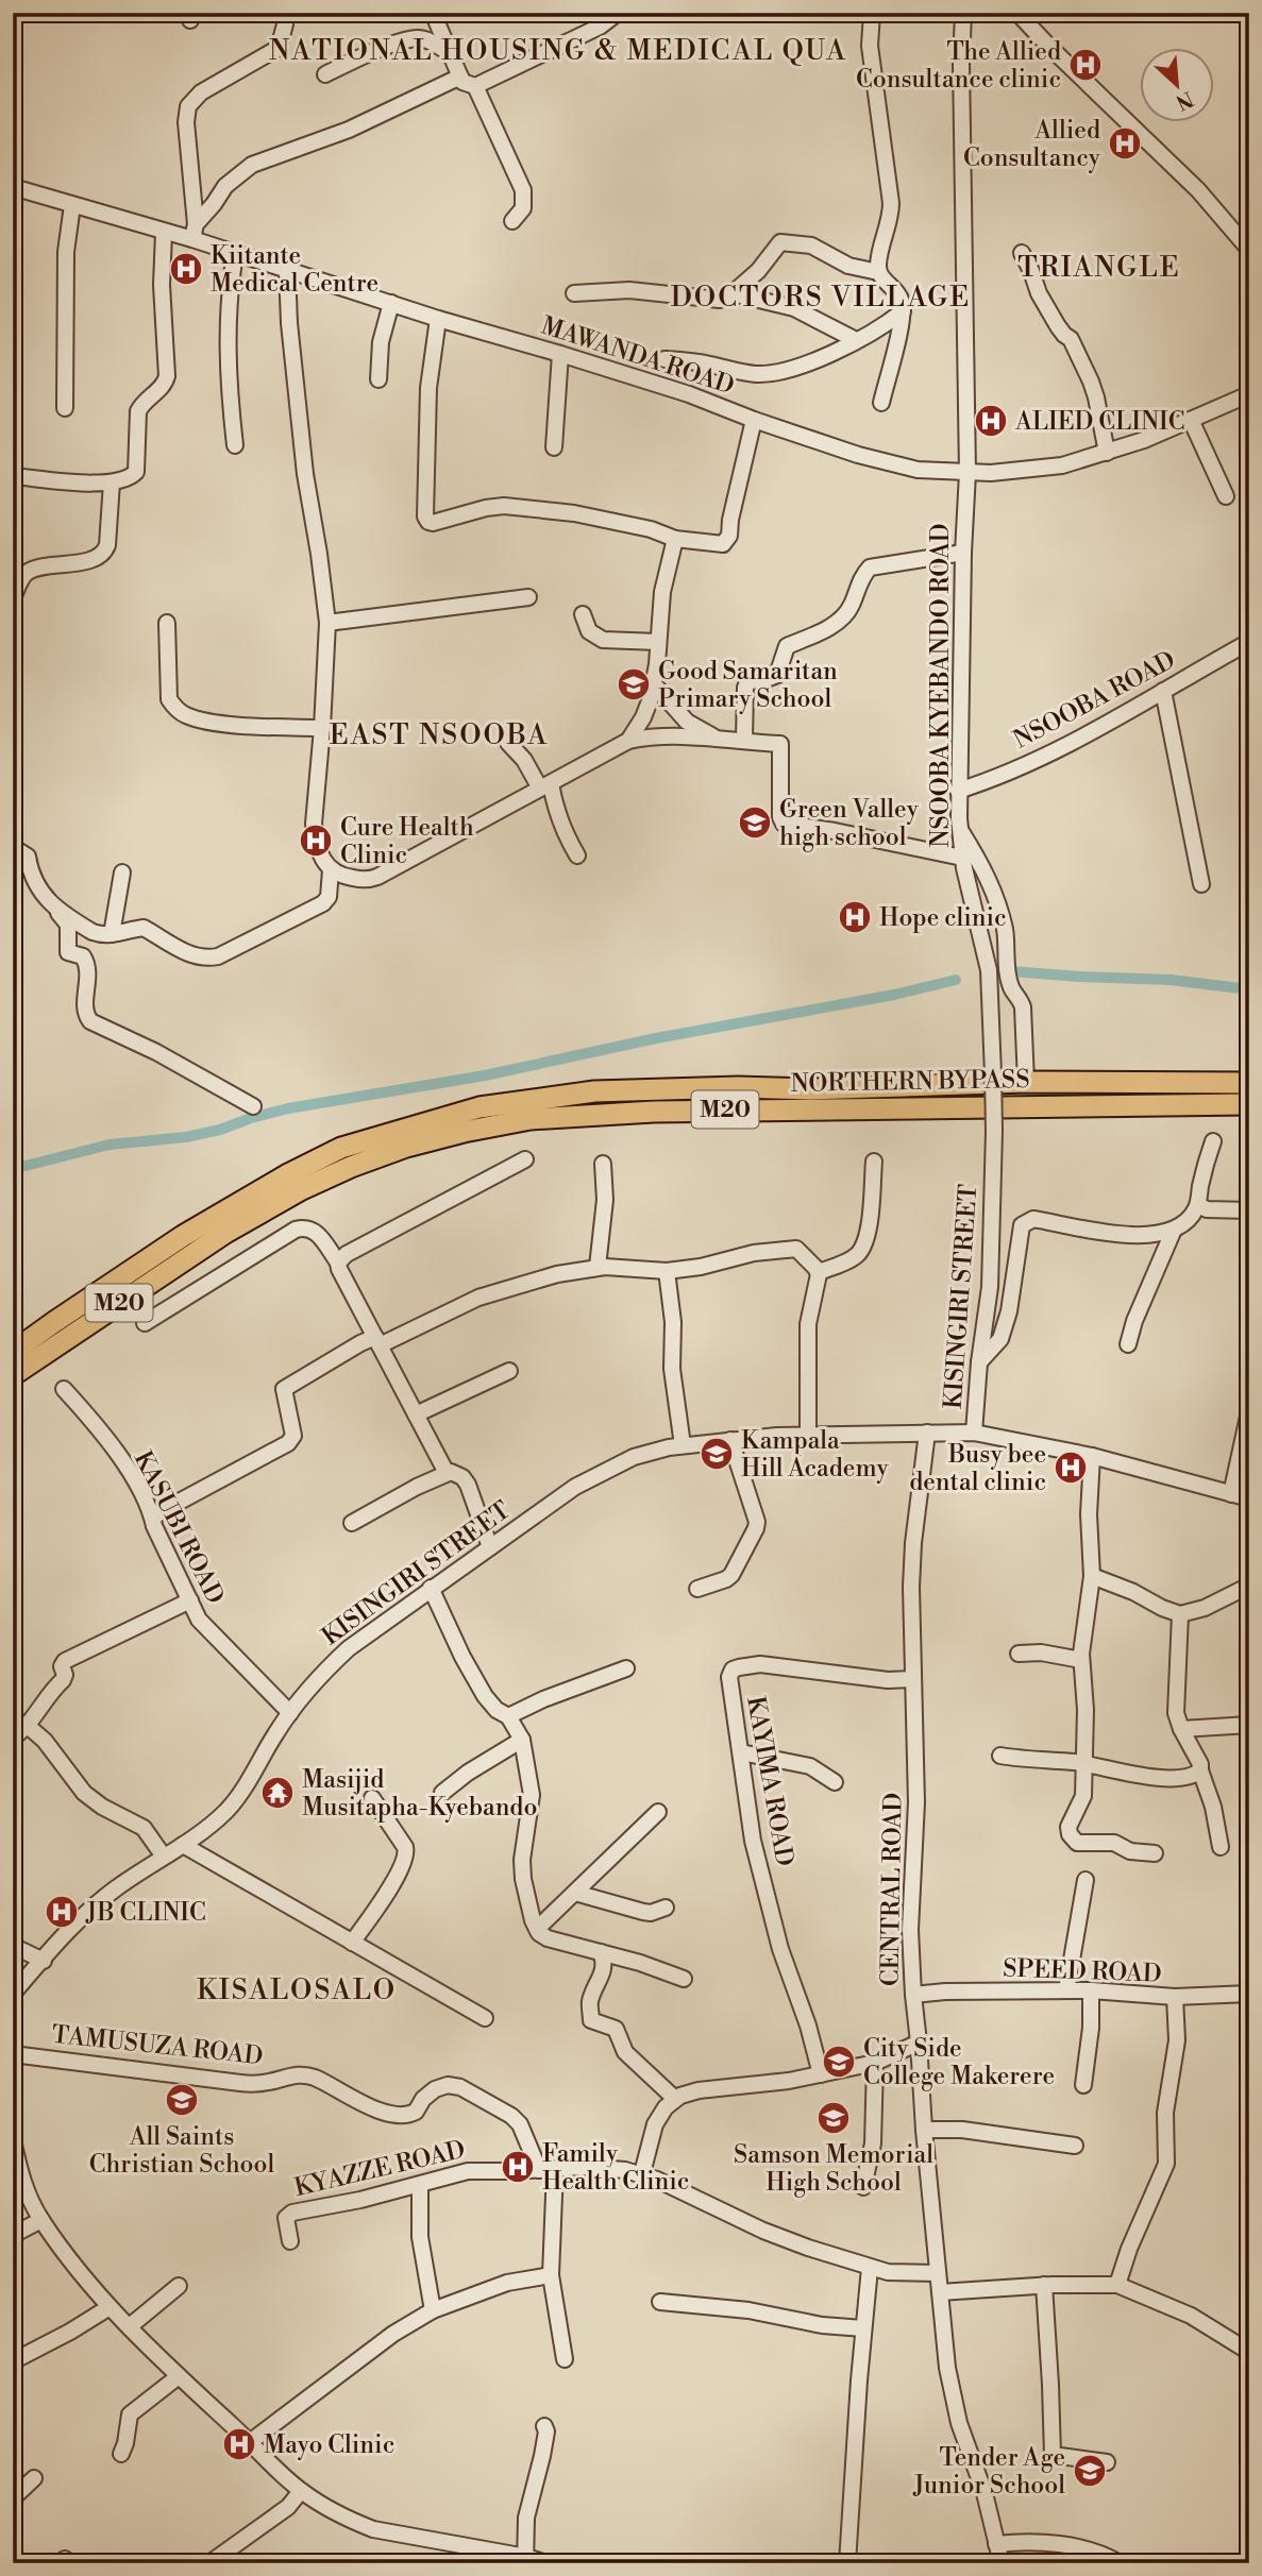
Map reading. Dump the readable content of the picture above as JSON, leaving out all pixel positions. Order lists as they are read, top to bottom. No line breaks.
{"streets":{"highway":["NORTHERN BYPASS","M20"],"street":["MAWANDA ROAD","NSOOBA KYEBANDO ROAD","NSOOBA ROAD","KISINGIRI STREET","KASUBI ROAD","KAYIMA ROAD","CENTRAL ROAD","SPEED ROAD","TAMUSUZA ROAD","KYAZZE ROAD"]},"crossings":[["MAWANDA ROAD","NSOOBA KYEBANDO ROAD"],["NSOOBA KYEBANDO ROAD","NSOOBA ROAD"],["NSOOBA KYEBANDO ROAD","KISINGIRI STREET"],["KISINGIRI STREET","KASUBI ROAD"],["KISINGIRI STREET","CENTRAL ROAD"],["KAYIMA ROAD","CENTRAL ROAD"],["CENTRAL ROAD","SPEED ROAD"],["CENTRAL ROAD","KYAZZE ROAD"],["TAMUSUZA ROAD","KYAZZE ROAD"]],"districts":["NATIONAL HOUSING & MEDICAL QUA","TRIANGLE","DOCTORS VILLAGE","EAST NSOOBA","KISALOSALO"],"places":{"hospital":["The Allied Consultance clinic","Allied Consultancy","Kiitante Medical Centre","ALIED CLINIC","Cure Health Clinic","Hope clinic","Busy bee dental clinic","JB CLINIC","Family Health Clinic","Mayo Clinic"],"school or university":["Good Samaritan Primary School","Green Valley high school","Kampala Hill Academy","City Side College Makerere","All Saints Christian School","Samson Memorial High School","Tender Age Junior School"],"temple":["Masijid Musitapha-Kyebando"]},"north":"bottom right"}
